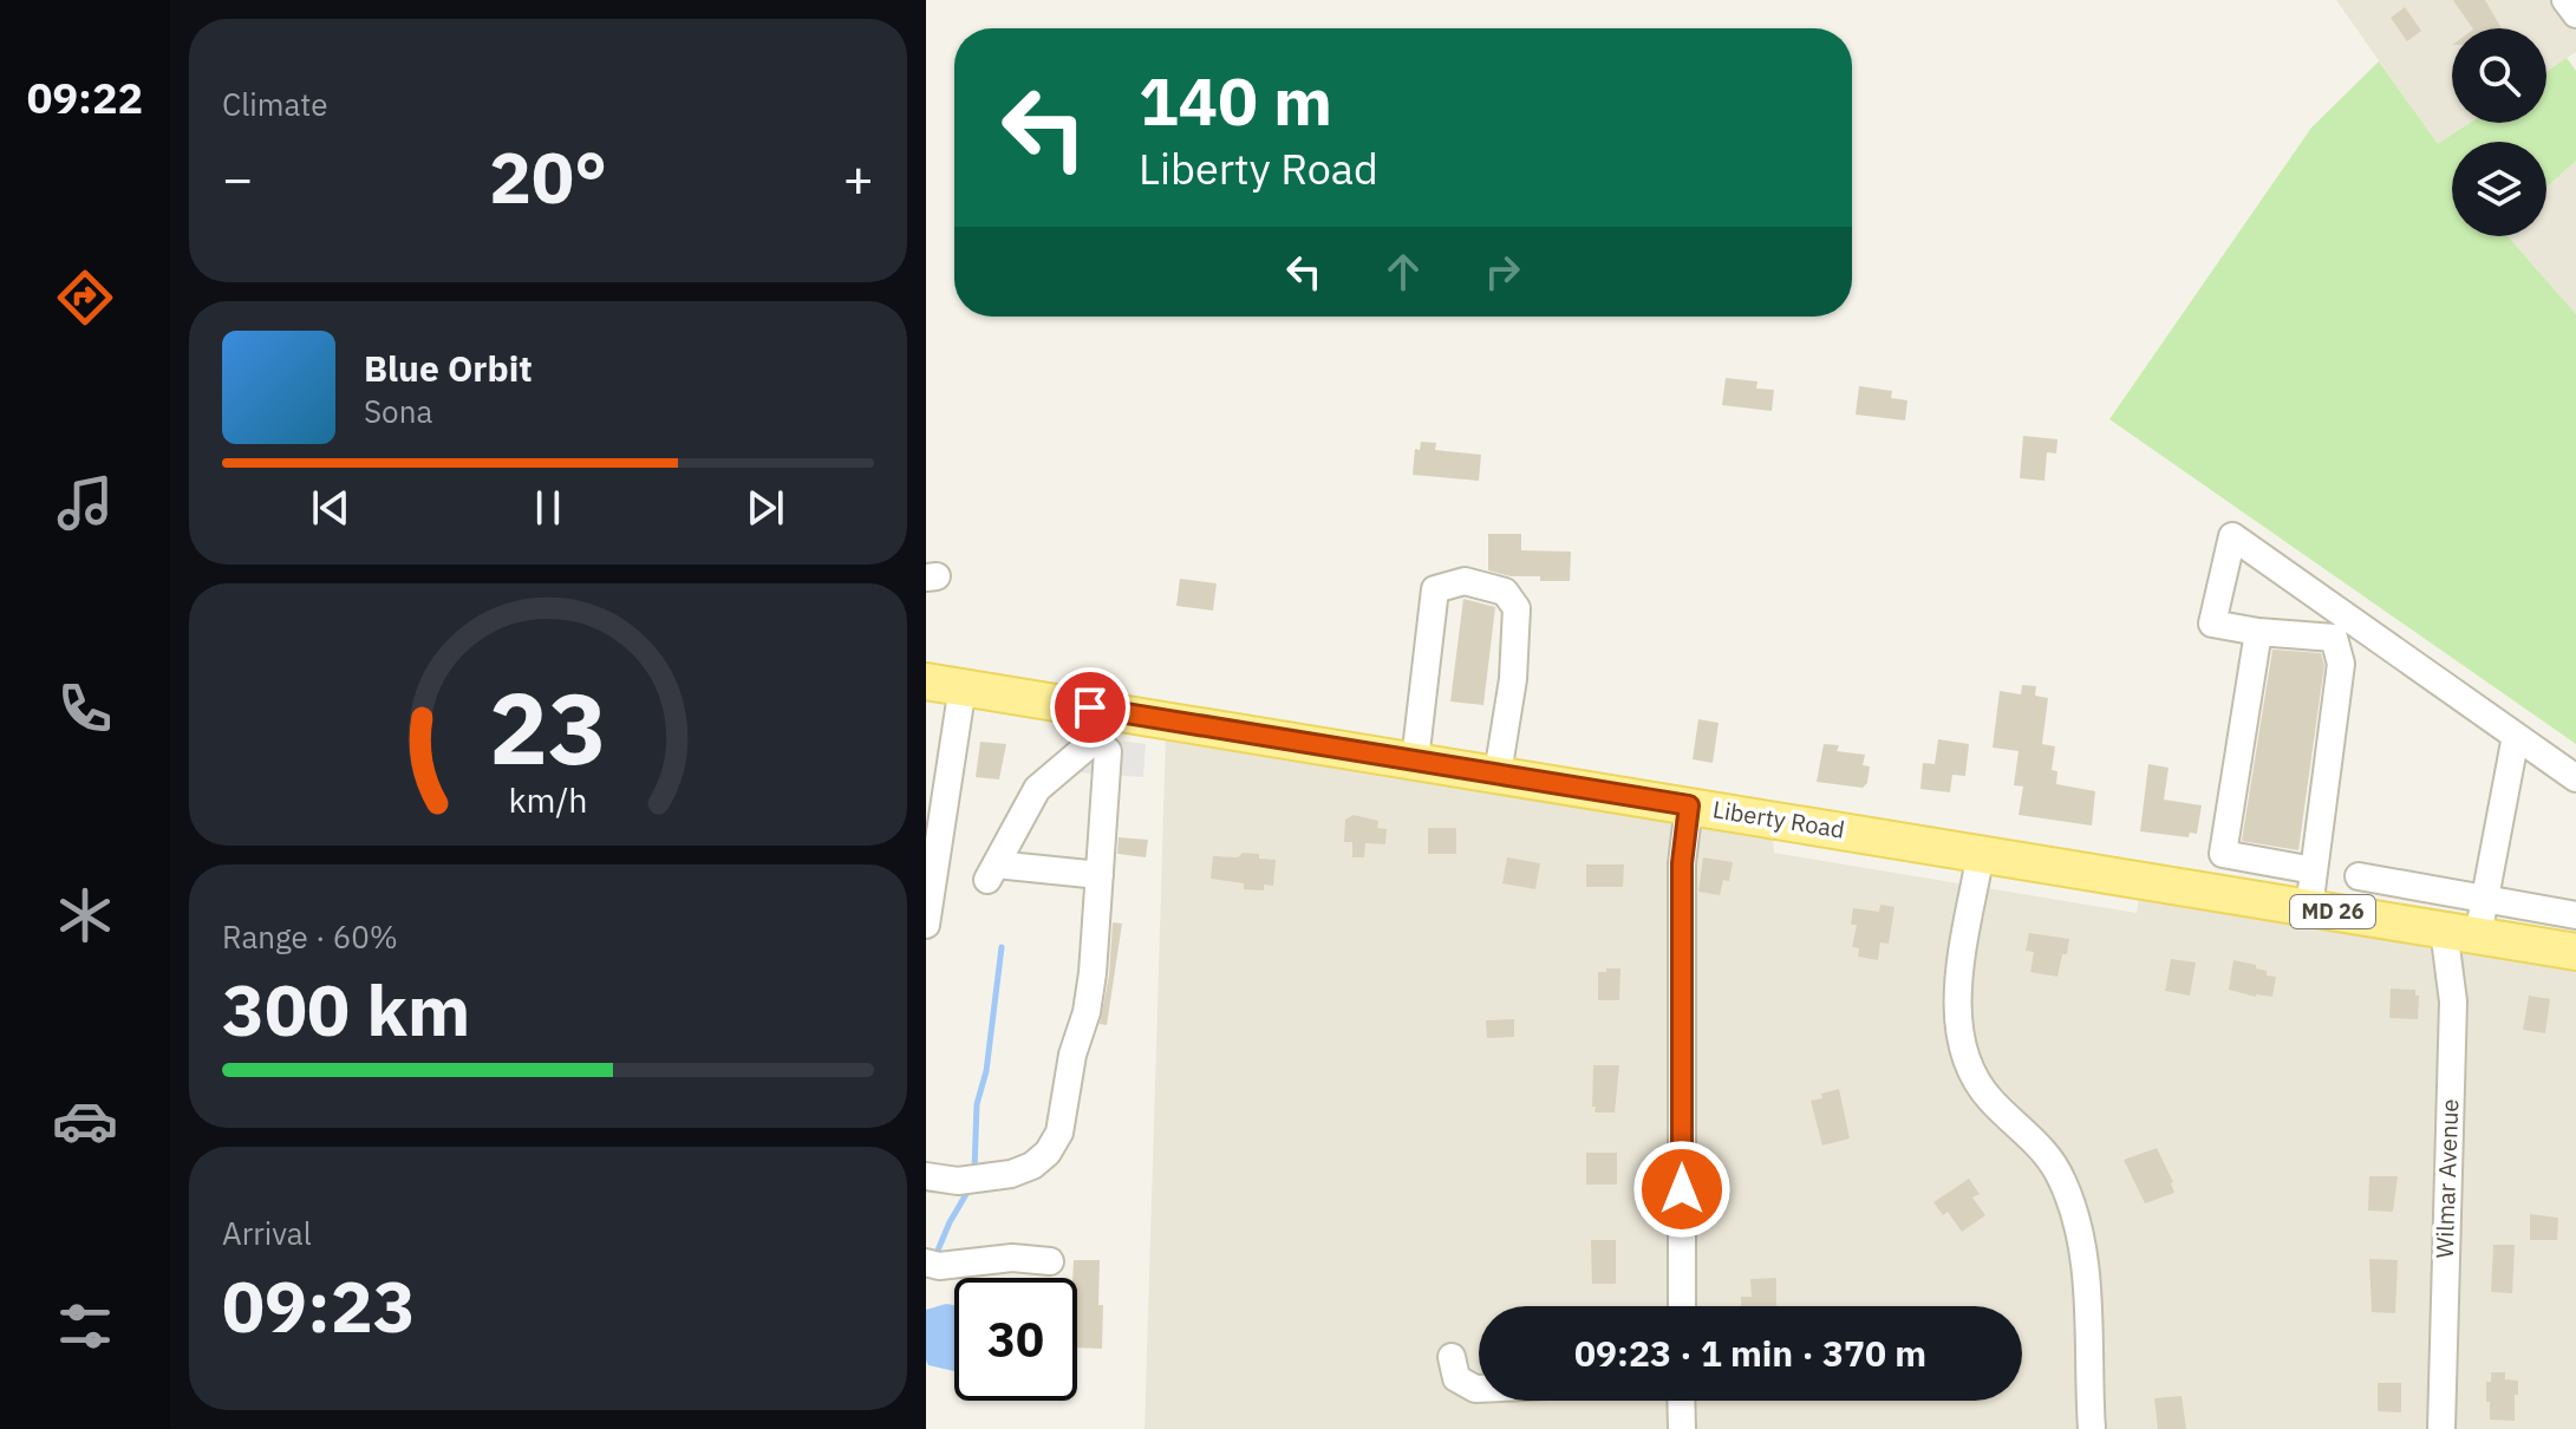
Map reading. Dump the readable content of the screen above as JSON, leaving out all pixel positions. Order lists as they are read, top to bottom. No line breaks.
{"streets":{"main road":["Liberty Road","MD 26"],"street":["Wilmar Avenue"]},"crossings":[["Liberty Road","Wilmar Avenue"]],"page":{"tabs":"09:22","tile":["Climate",["Range · 60%","300 km"],["Arrival","09:23"]],"turn":["140 m","Liberty Road"],"heat":["−","20°","+"],"song":["Blue Orbit","Sona"],"limit":"30","trip":"09:23 · 1 min · 370 m","gauge":["23","km/h"]}}
